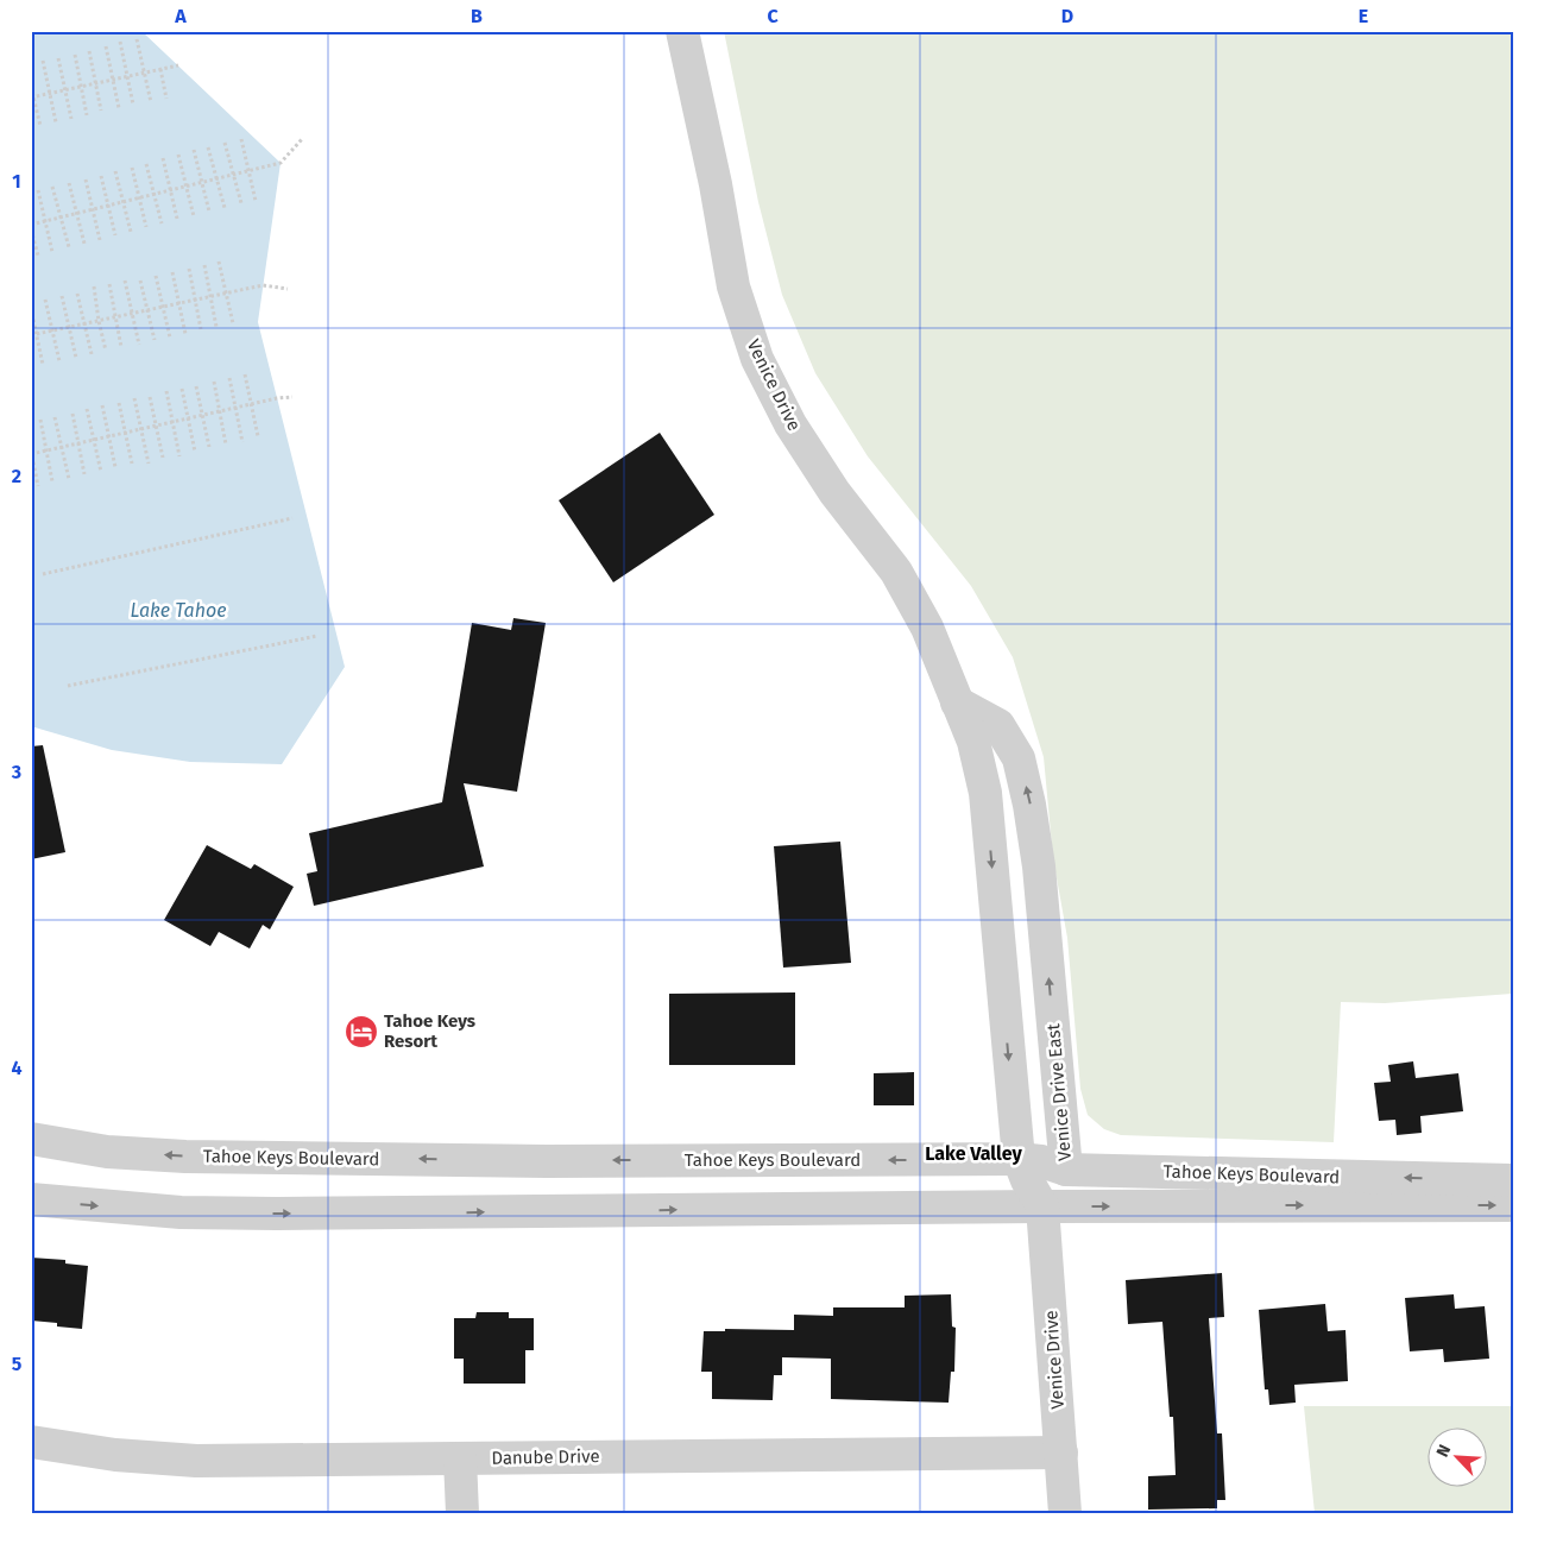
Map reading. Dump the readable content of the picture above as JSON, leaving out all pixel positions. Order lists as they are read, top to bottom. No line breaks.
{"streets":{"street":["Venice Drive","Venice Drive East","Tahoe Keys Boulevard","Danube Drive"]},"crossings":[["Venice Drive","Venice Drive East"],["Venice Drive","Tahoe Keys Boulevard"],["Venice Drive","Danube Drive"],["Venice Drive East","Tahoe Keys Boulevard"]],"districts":["Lake Valley"],"water":["Lake Tahoe"],"places":{"hotel":["Tahoe Keys Resort"]},"north":"top left","grid":{"columns":["A","B","C","D","E"],"rows":["1","2","3","4","5"]}}
